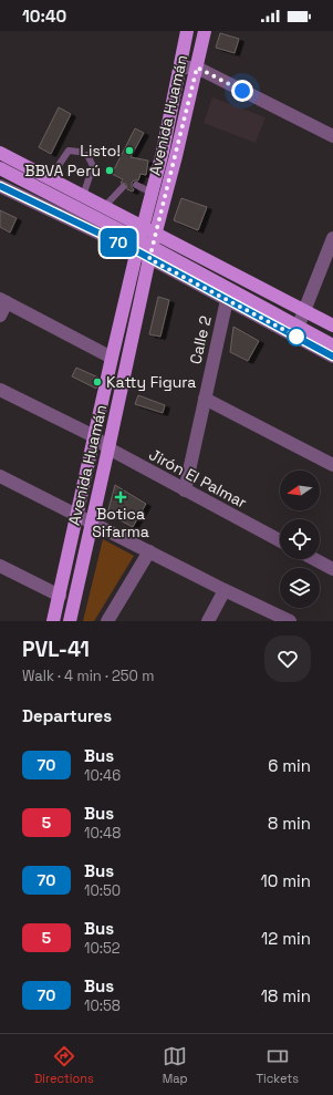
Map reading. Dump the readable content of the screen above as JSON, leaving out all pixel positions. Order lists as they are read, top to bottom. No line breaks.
{"streets":{"main road":["Avenida Huamán"],"street":["Calle 2","Jirón El Palmar"]},"crossings":[["Avenida Huamán","Jirón El Palmar"],["Calle 2","Jirón El Palmar"]],"places":{"other":["Listo!","BBVA Perú","Katty Figura"],"health":["Botica Sifarma"]},"lines":["bus line 70"],"north":"left","page":{"status":"10:40","on_map":"70","heading":[["PVL-41","Walk · 4 min · 250 m"],"Departures"],"list":[{"mark":"70","name":"Bus","note":"10:46","value":"6 min"},{"mark":"5","name":"Bus","note":"10:48","value":"8 min"},{"mark":"70","name":"Bus","note":"10:50","value":"10 min"},{"mark":"5","name":"Bus","note":"10:52","value":"12 min"},{"mark":"70","name":"Bus","note":"10:58","value":"18 min"}],"tabs":["Directions","Map","Tickets"]}}
